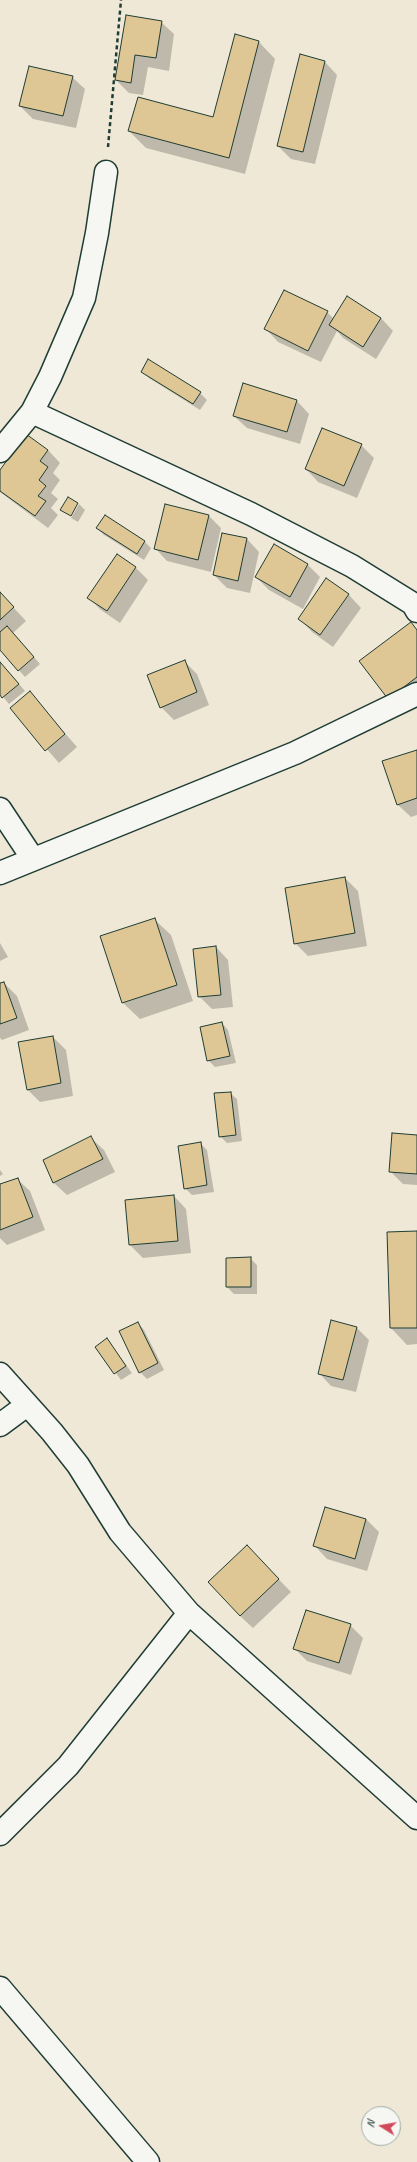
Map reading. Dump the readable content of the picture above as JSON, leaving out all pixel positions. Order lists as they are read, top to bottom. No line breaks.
{"north":"left"}
